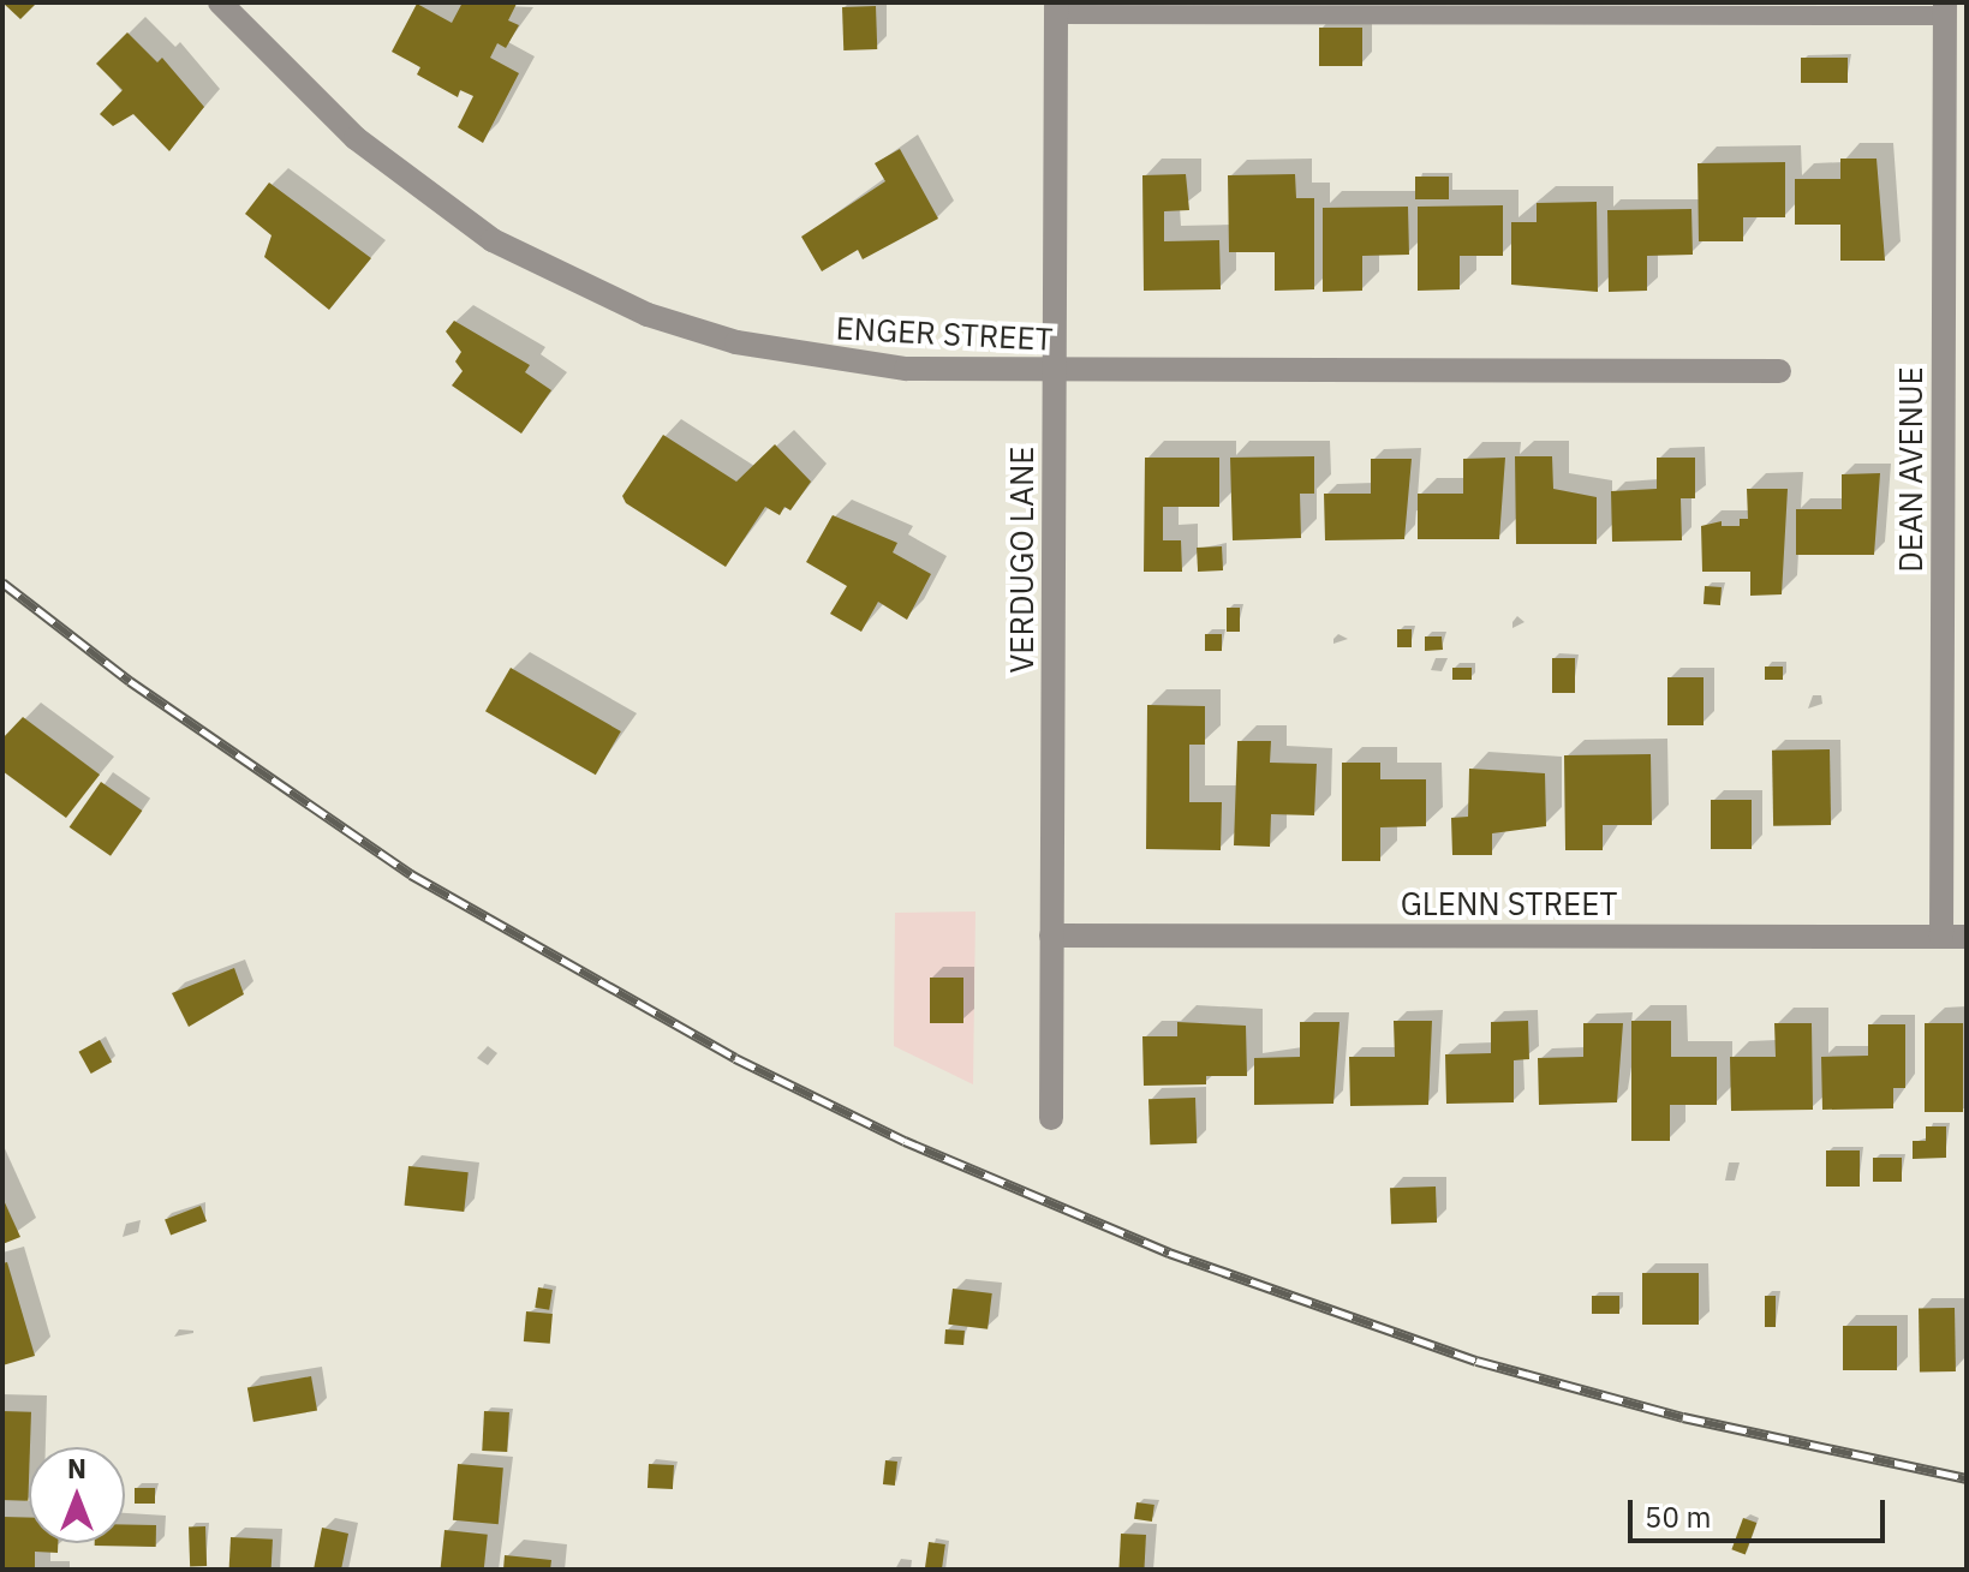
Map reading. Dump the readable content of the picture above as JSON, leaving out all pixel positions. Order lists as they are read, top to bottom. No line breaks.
{"streets":{"street":["ENGER STREET","DEAN AVENUE","VERDUGO LANE","GLENN STREET"]},"crossings":[["ENGER STREET","VERDUGO LANE"],["DEAN AVENUE","GLENN STREET"],["VERDUGO LANE","GLENN STREET"]],"scale_bar":"50 m","north":"top"}
